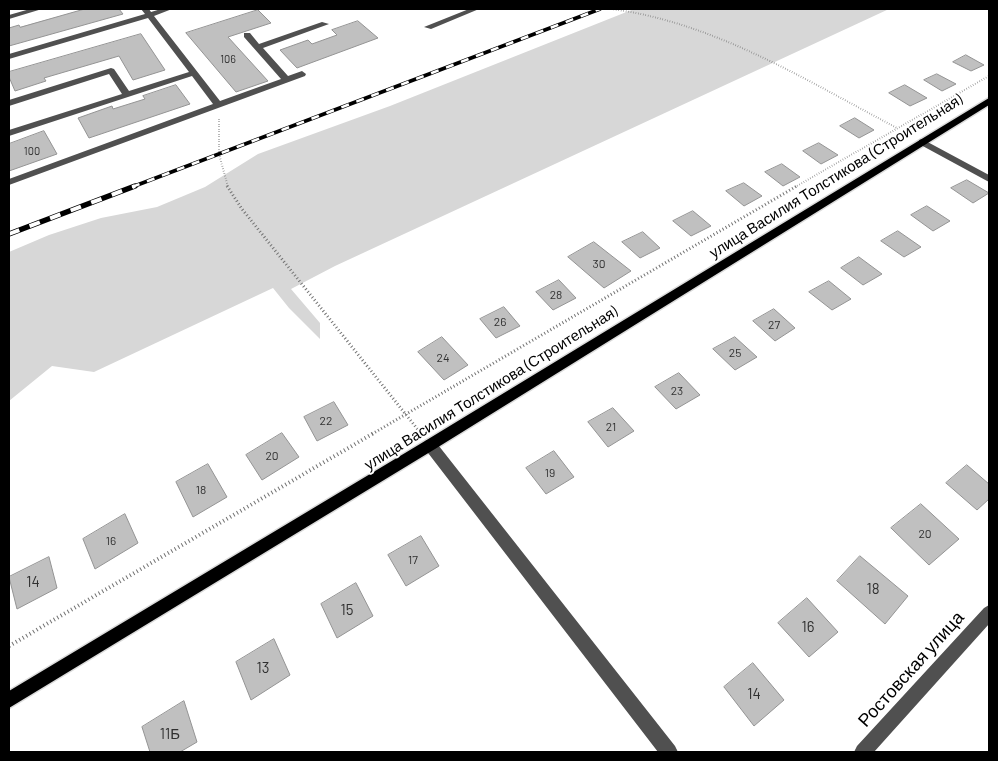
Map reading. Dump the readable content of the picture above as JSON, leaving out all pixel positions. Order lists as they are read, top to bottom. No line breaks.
{"streets":{"main road":["улица Василия Толстикова (Строительная)"],"street":["Ростовская улица"]},"house_numbers":["106","100","30","28","26","27","25","24","23","22","21","20","19","18","20","16","17","14","18","15","16","13","14","11Б"]}
